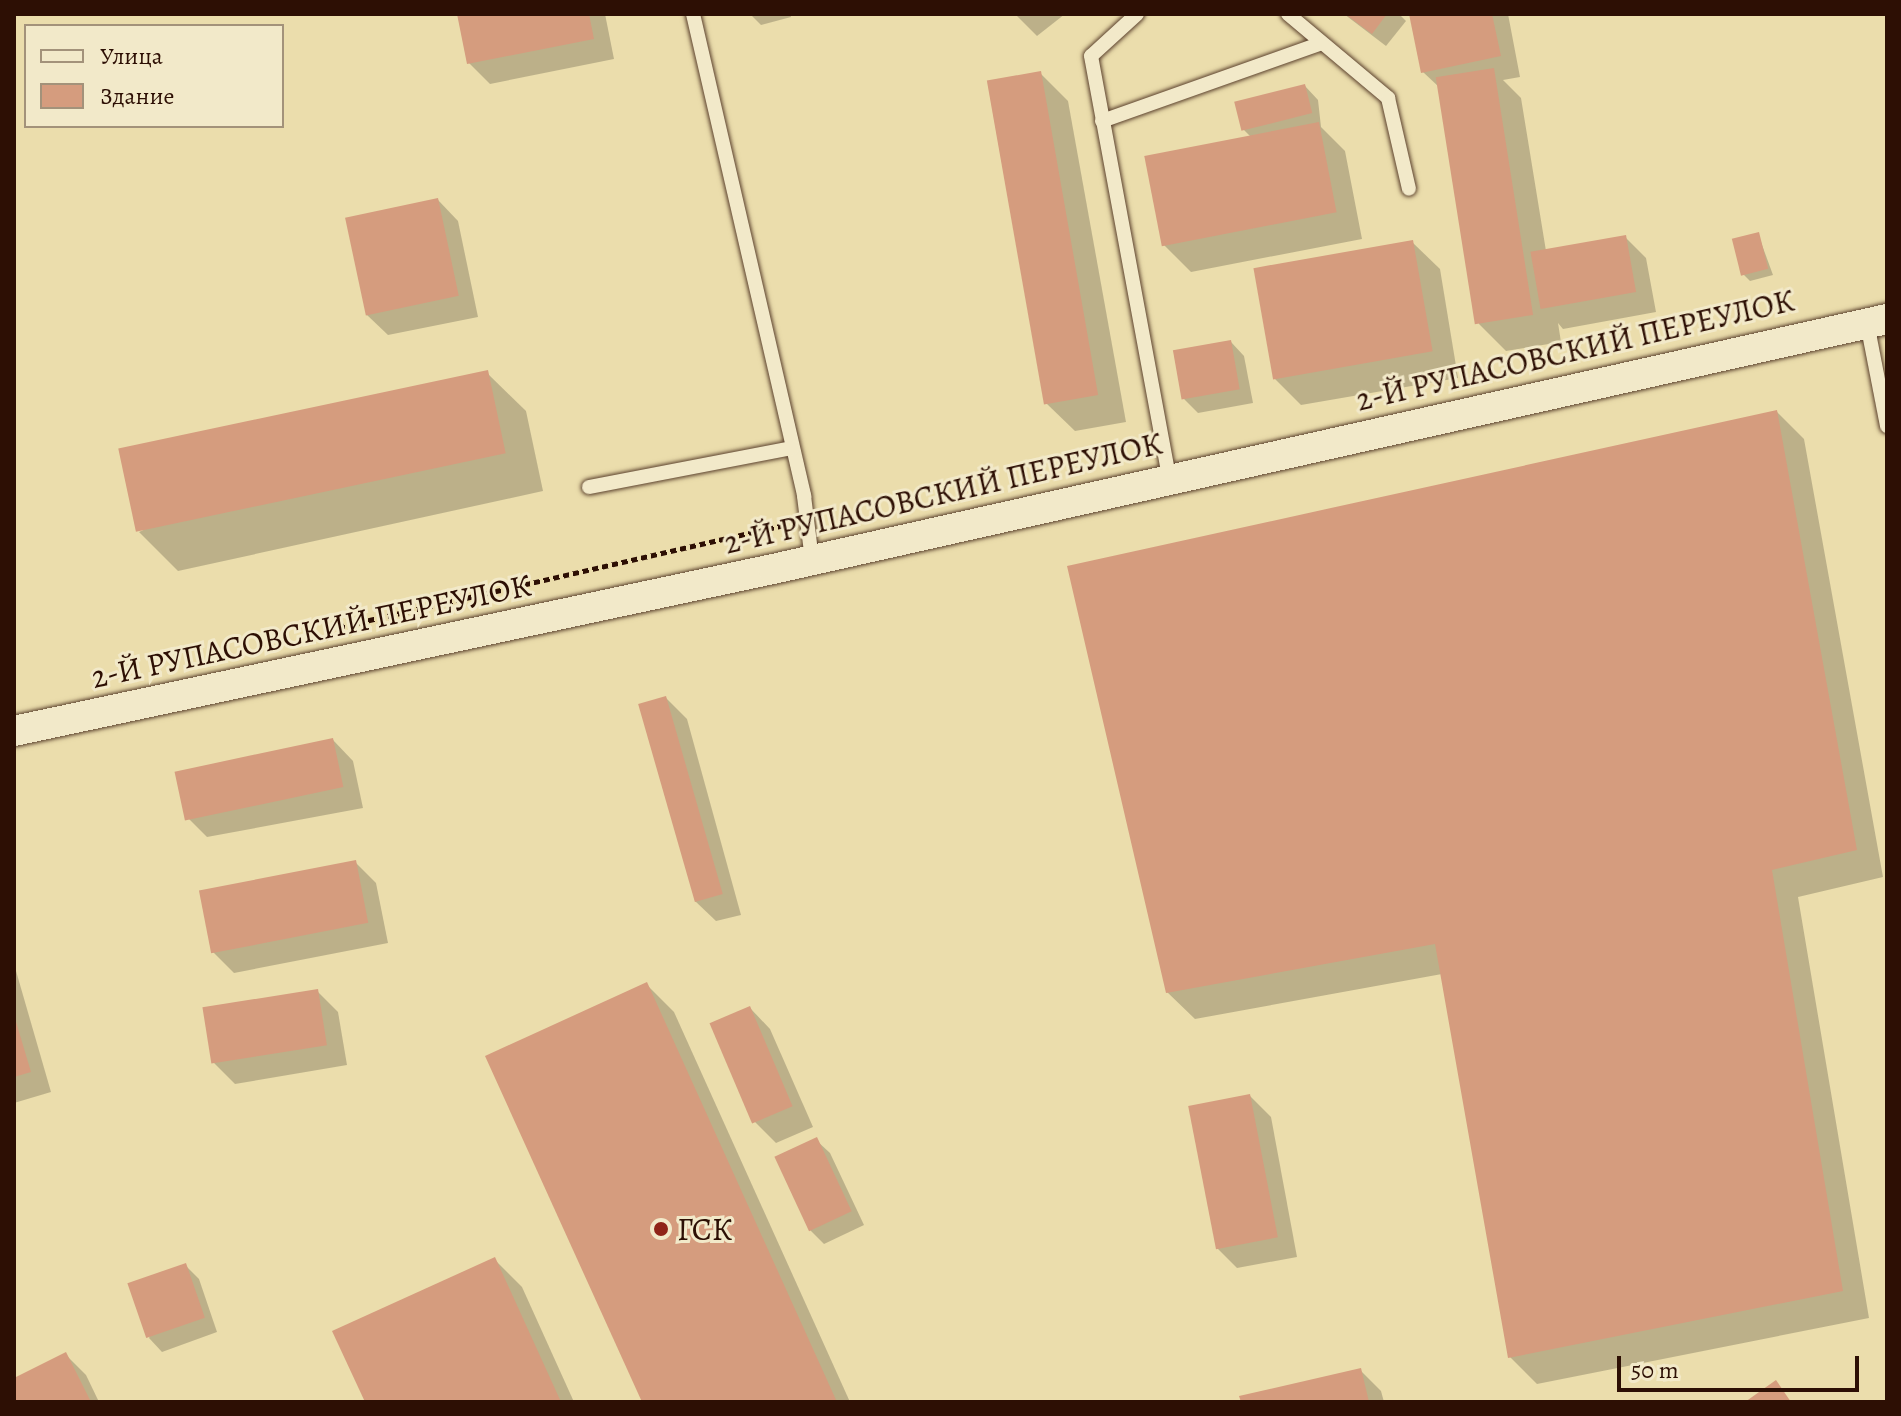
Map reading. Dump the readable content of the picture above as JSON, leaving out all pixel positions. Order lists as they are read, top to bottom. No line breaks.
{"streets":{"street":["2-Й РУПАСОВСКИЙ ПЕРЕУЛОК"]},"places":["ГСК"],"legend":["Улица","Здание"],"scale_bar":"50 m"}
